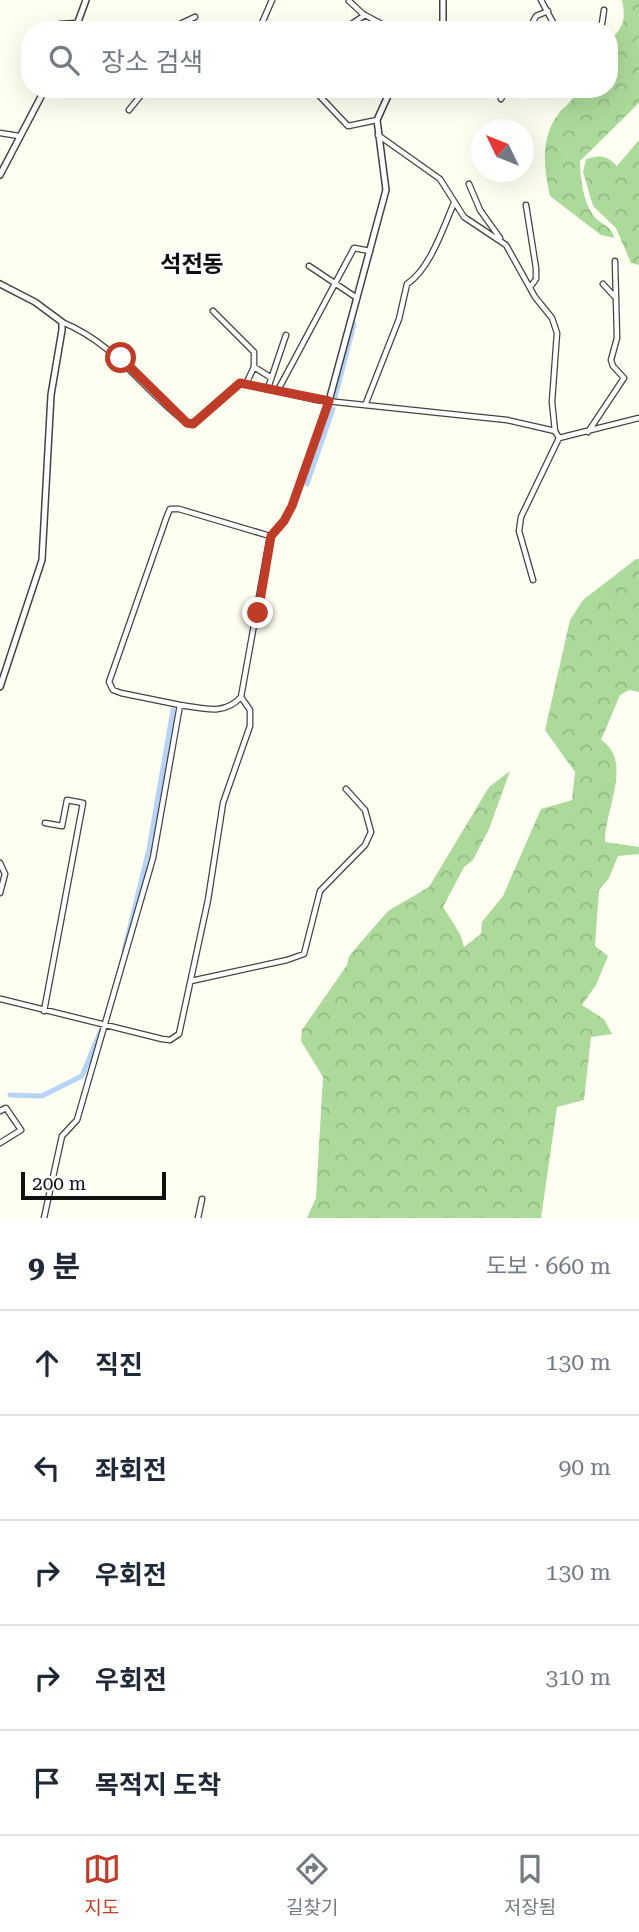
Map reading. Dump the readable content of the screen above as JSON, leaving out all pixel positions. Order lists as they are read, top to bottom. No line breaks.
{"districts":["석전동"],"scale_bar":"200 m","north":"top left","page":{"search":"장소 검색","scale":"200 m","heading":["9 분","도보 · 660 m"],"list":[["직진","130 m"],["좌회전","90 m"],["우회전","130 m"],["우회전","310 m"],"목적지 도착"],"nav":["지도","길찾기","저장됨"]}}
